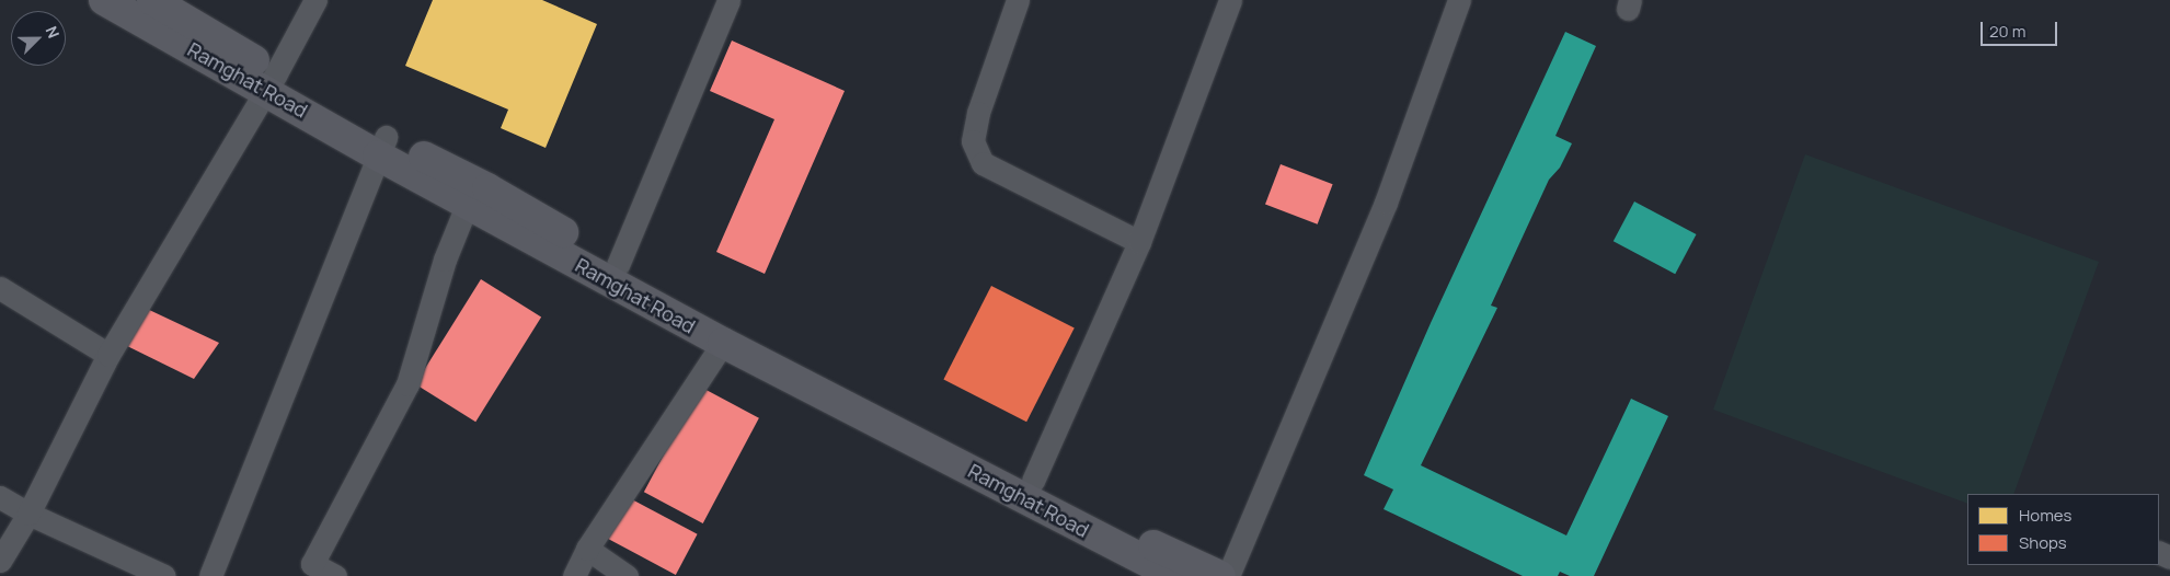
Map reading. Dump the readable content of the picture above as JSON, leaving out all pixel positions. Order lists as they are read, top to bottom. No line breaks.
{"streets":{"main road":["Ramghat Road"]},"legend":["Homes","Shops"],"scale_bar":"20 m","north":"top right"}
